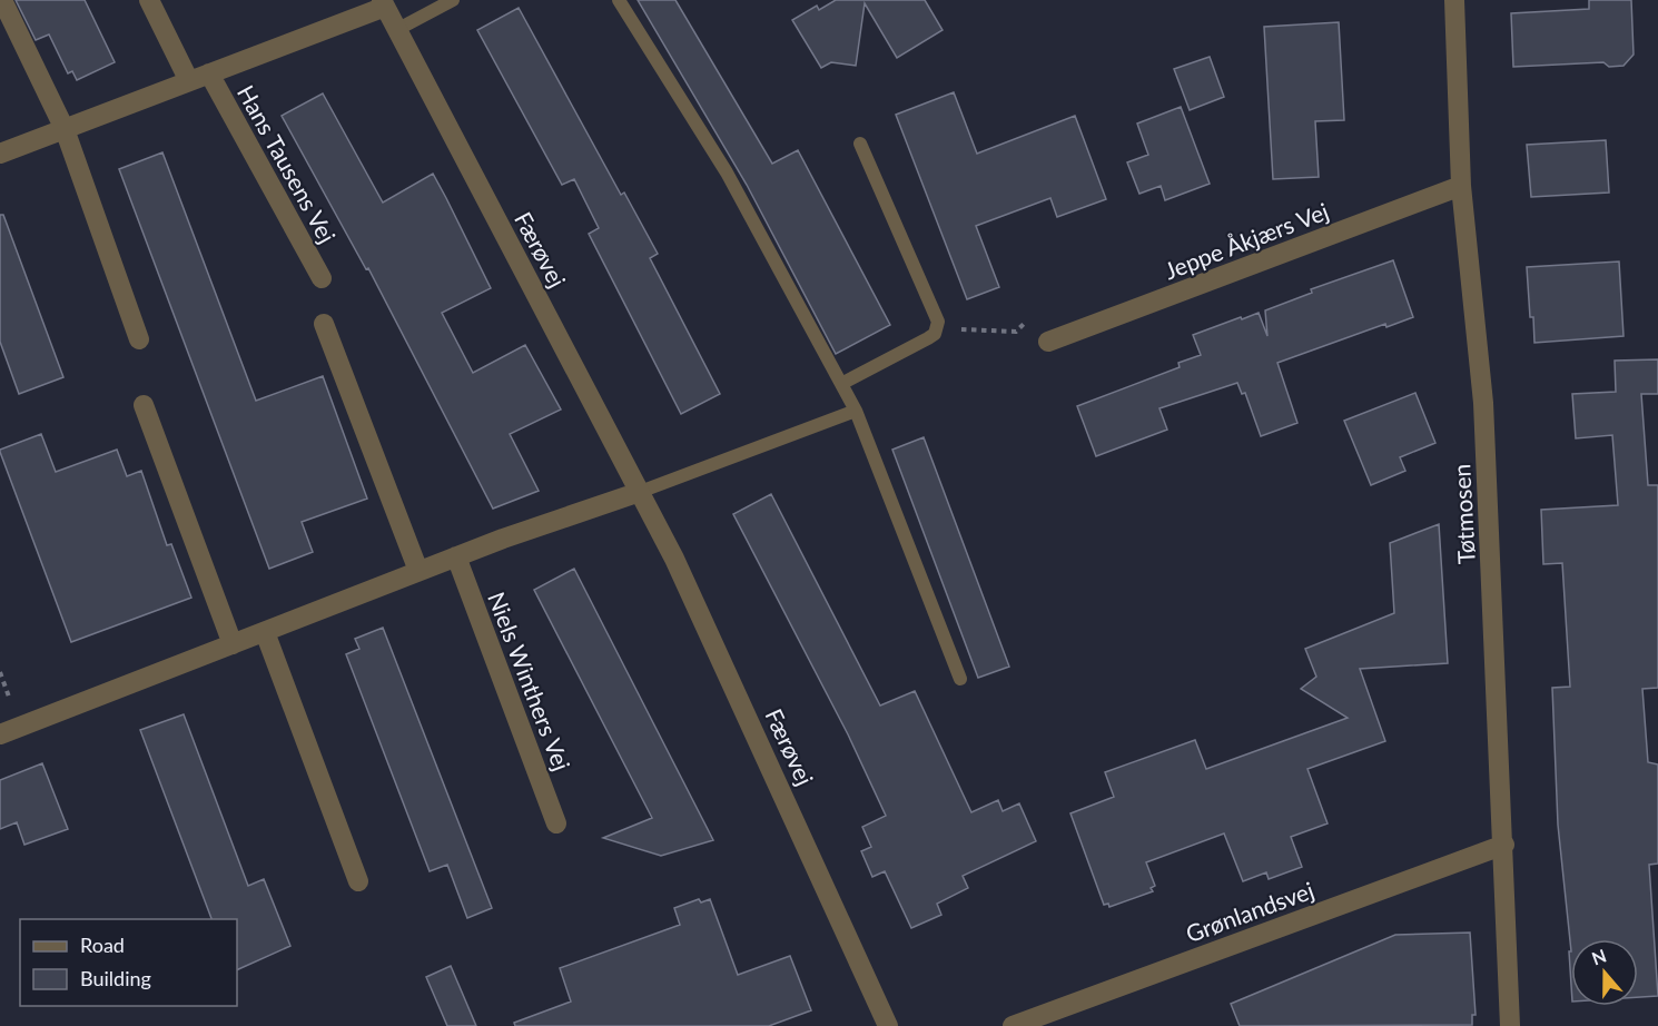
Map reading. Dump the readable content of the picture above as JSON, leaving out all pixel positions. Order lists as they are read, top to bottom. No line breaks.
{"streets":{"street":["Hans Tausens Vej","Jeppe Åkjærs Vej","Færøvej","Tøtmosen","Niels Winthers Vej","Grønlandsvej"]},"crossings":[["Hans Tausens Vej","Færøvej"],["Jeppe Åkjærs Vej","Tøtmosen"],["Tøtmosen","Grønlandsvej"]],"legend":["Road","Building"],"north":"top"}
